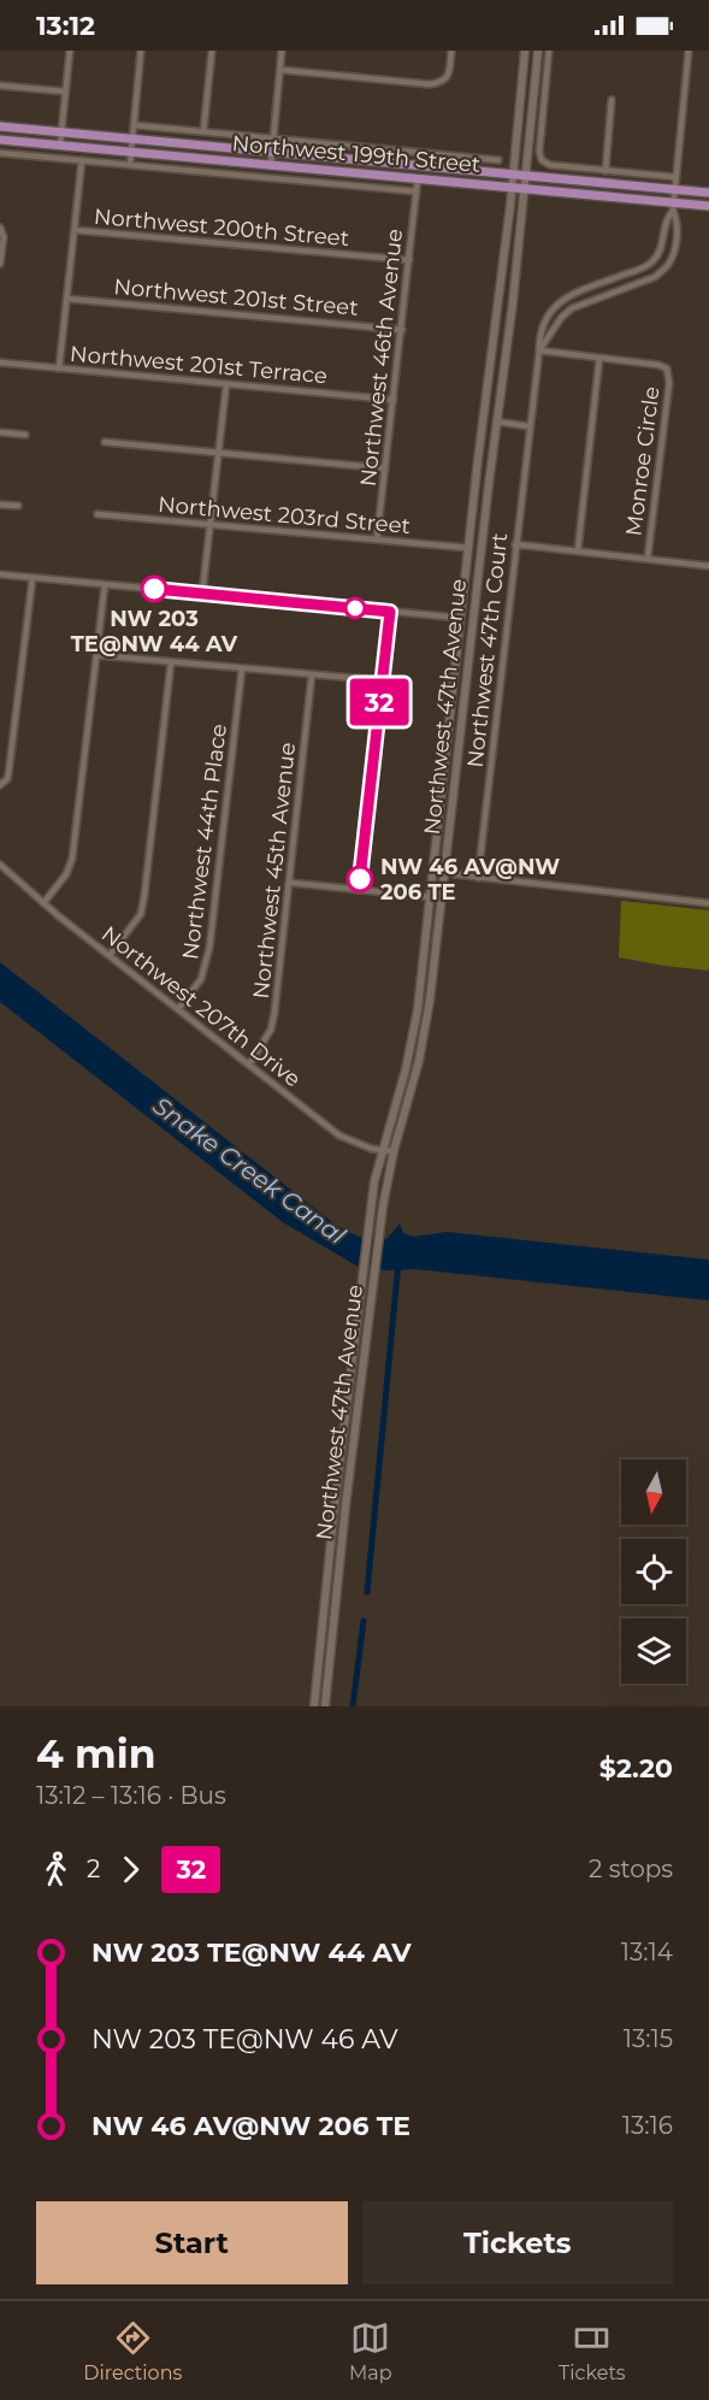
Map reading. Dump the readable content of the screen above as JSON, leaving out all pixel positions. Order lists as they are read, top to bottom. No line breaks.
{"streets":{"main road":["Northwest 199th Street","Northwest 47th Avenue"],"street":["Northwest 200th Street","Northwest 201st Street","Northwest 46th Avenue","Northwest 201st Terrace","Monroe Circle","Northwest 203rd Street","Northwest 47th Court","Northwest 44th Place","Northwest 45th Avenue","Northwest 207th Drive"]},"crossings":[["Northwest 199th Street","Northwest 46th Avenue"],["Northwest 199th Street","Northwest 47th Avenue"],["Northwest 200th Street","Northwest 46th Avenue"],["Northwest 201st Street","Northwest 46th Avenue"],["Northwest 46th Avenue","Northwest 201st Terrace"],["Northwest 46th Avenue","Northwest 203rd Street"],["Monroe Circle","Northwest 47th Court"],["Northwest 203rd Street","Northwest 47th Avenue"],["Northwest 47th Avenue","Northwest 207th Drive"],["Northwest 44th Place","Northwest 207th Drive"],["Northwest 45th Avenue","Northwest 207th Drive"]],"water":["Snake Creek Canal"],"places":["NW 203 TE@NW 44 AV","NW 46 AV@NW 206 TE"],"lines":["bus line 32"],"north":"bottom","page":{"status":"13:12","on_map":"32","heading":["4 min","13:12 – 13:16 · Bus","$2.20"],"legs":["2","32","2 stops"],"list":[{"name":"NW 203 TE@NW 44 AV","value":"13:14"},{"name":"NW 203 TE@NW 46 AV","value":"13:15"},{"name":"NW 46 AV@NW 206 TE","value":"13:16"}],"buttons":["Start","Tickets"],"tabs":["Directions","Map","Tickets"]}}
